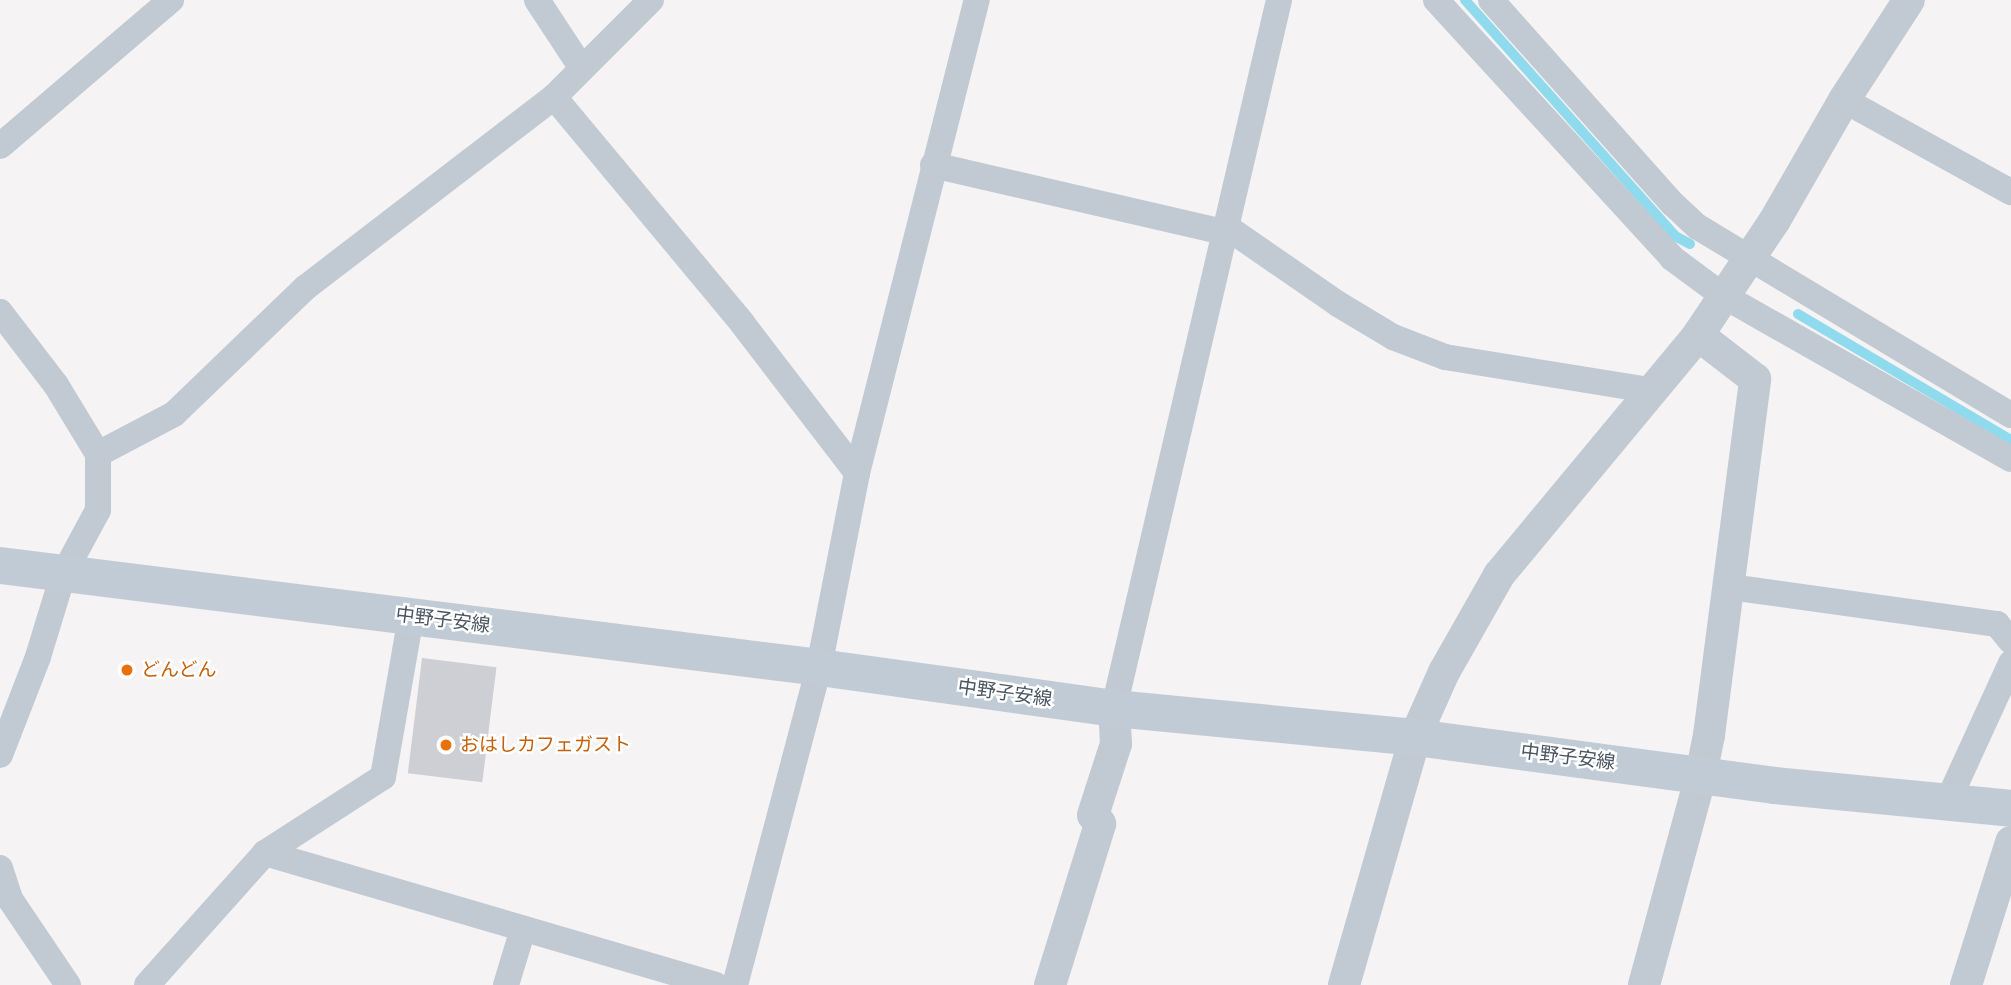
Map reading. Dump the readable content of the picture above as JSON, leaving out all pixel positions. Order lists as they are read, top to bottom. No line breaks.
{"streets":{"main road":["中野子安線"]},"places":["どんどん","おはしカフェガスト"]}
